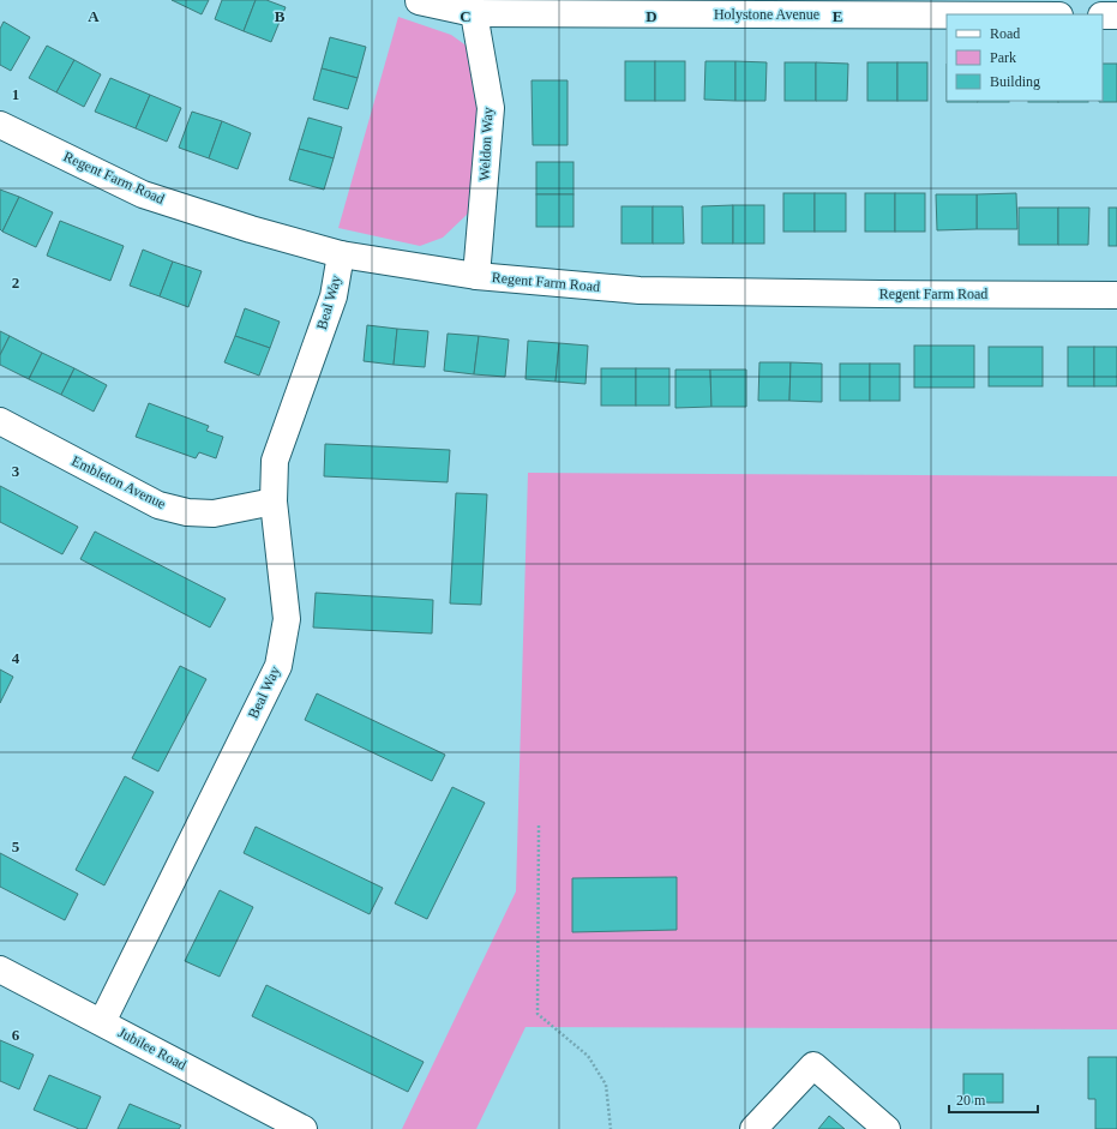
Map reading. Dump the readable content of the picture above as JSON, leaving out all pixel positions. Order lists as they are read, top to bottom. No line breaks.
{"streets":{"street":["Holystone Avenue","Weldon Way","Regent Farm Road","Beal Way","Embleton Avenue","Jubilee Road"]},"crossings":[["Holystone Avenue","Weldon Way"],["Weldon Way","Regent Farm Road"],["Regent Farm Road","Beal Way"],["Beal Way","Embleton Avenue"],["Beal Way","Jubilee Road"]],"legend":["Road","Park","Building"],"scale_bar":"20 m","grid":{"columns":["A","B","C","D","E"],"rows":["1","2","3","4","5","6"]}}
